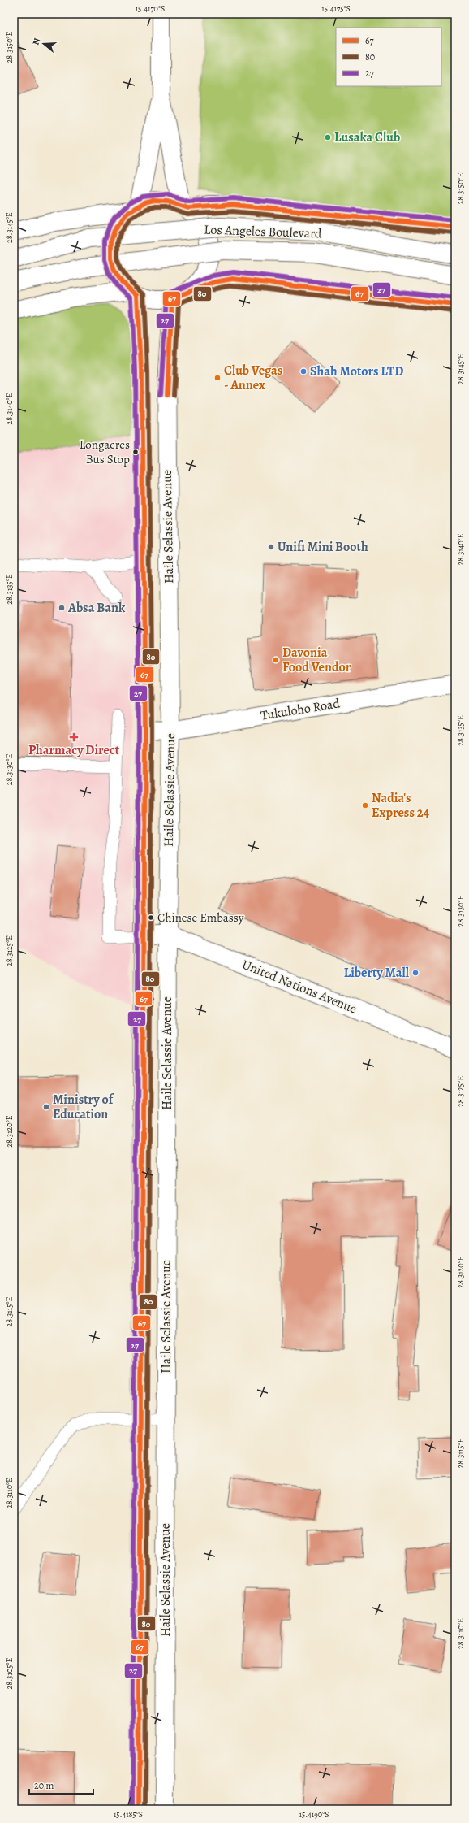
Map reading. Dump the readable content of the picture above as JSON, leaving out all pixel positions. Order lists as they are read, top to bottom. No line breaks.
{"streets":{"main road":["Los Angeles Boulevard","Haile Selassie Avenue","Tukuloho Road","United Nations Avenue"]},"crossings":[["Los Angeles Boulevard","Haile Selassie Avenue"],["Haile Selassie Avenue","Tukuloho Road"],["Haile Selassie Avenue","United Nations Avenue"]],"places":{"other":["Lusaka Club","Shah Motors LTD","Club Vegas - Annex","Longacres Bus Stop","Unifi Mini Booth","Absa Bank","Davonia Food Vendor","Nadia's Express 24","Chinese Embassy","Liberty Mall","Ministry of Education"],"health":["Pharmacy Direct"]},"lines":["transit line 27","transit line 67","transit line 80"],"legend":["67","80","27"],"scale_bar":"20 m","north":"left","coordinates":["15.4170°S","15.4175°S","28.3150°E","28.3145°E","28.3140°E","28.3135°E","28.3130°E","28.3125°E","28.3120°E","28.3115°E","28.3110°E","28.3105°E","15.4185°S","15.4190°S"]}
